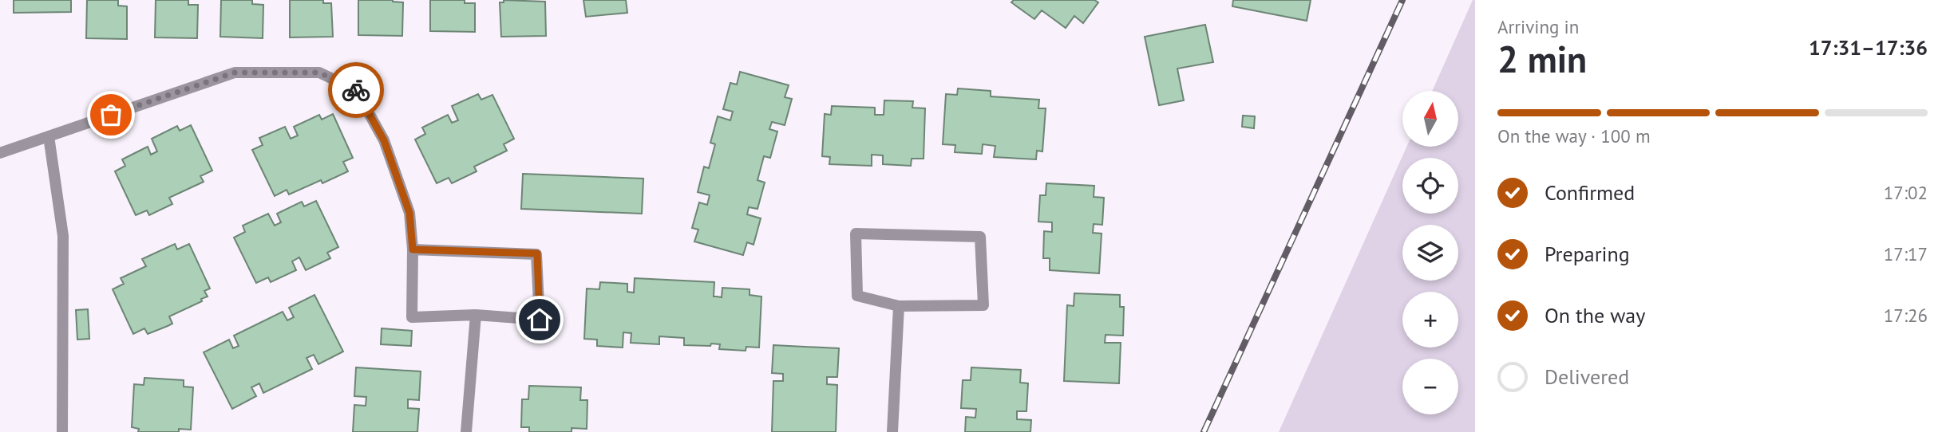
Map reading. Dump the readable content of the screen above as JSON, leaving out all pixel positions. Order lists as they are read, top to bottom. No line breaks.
{"north":"top","page":{"heading":["2 min","Arriving in","17:31–17:36"],"map_buttons":["+","−"],"bar":"On the way · 100 m","list":[["Confirmed","17:02"],["Preparing","17:17"],["On the way","17:26"],"Delivered"]}}
